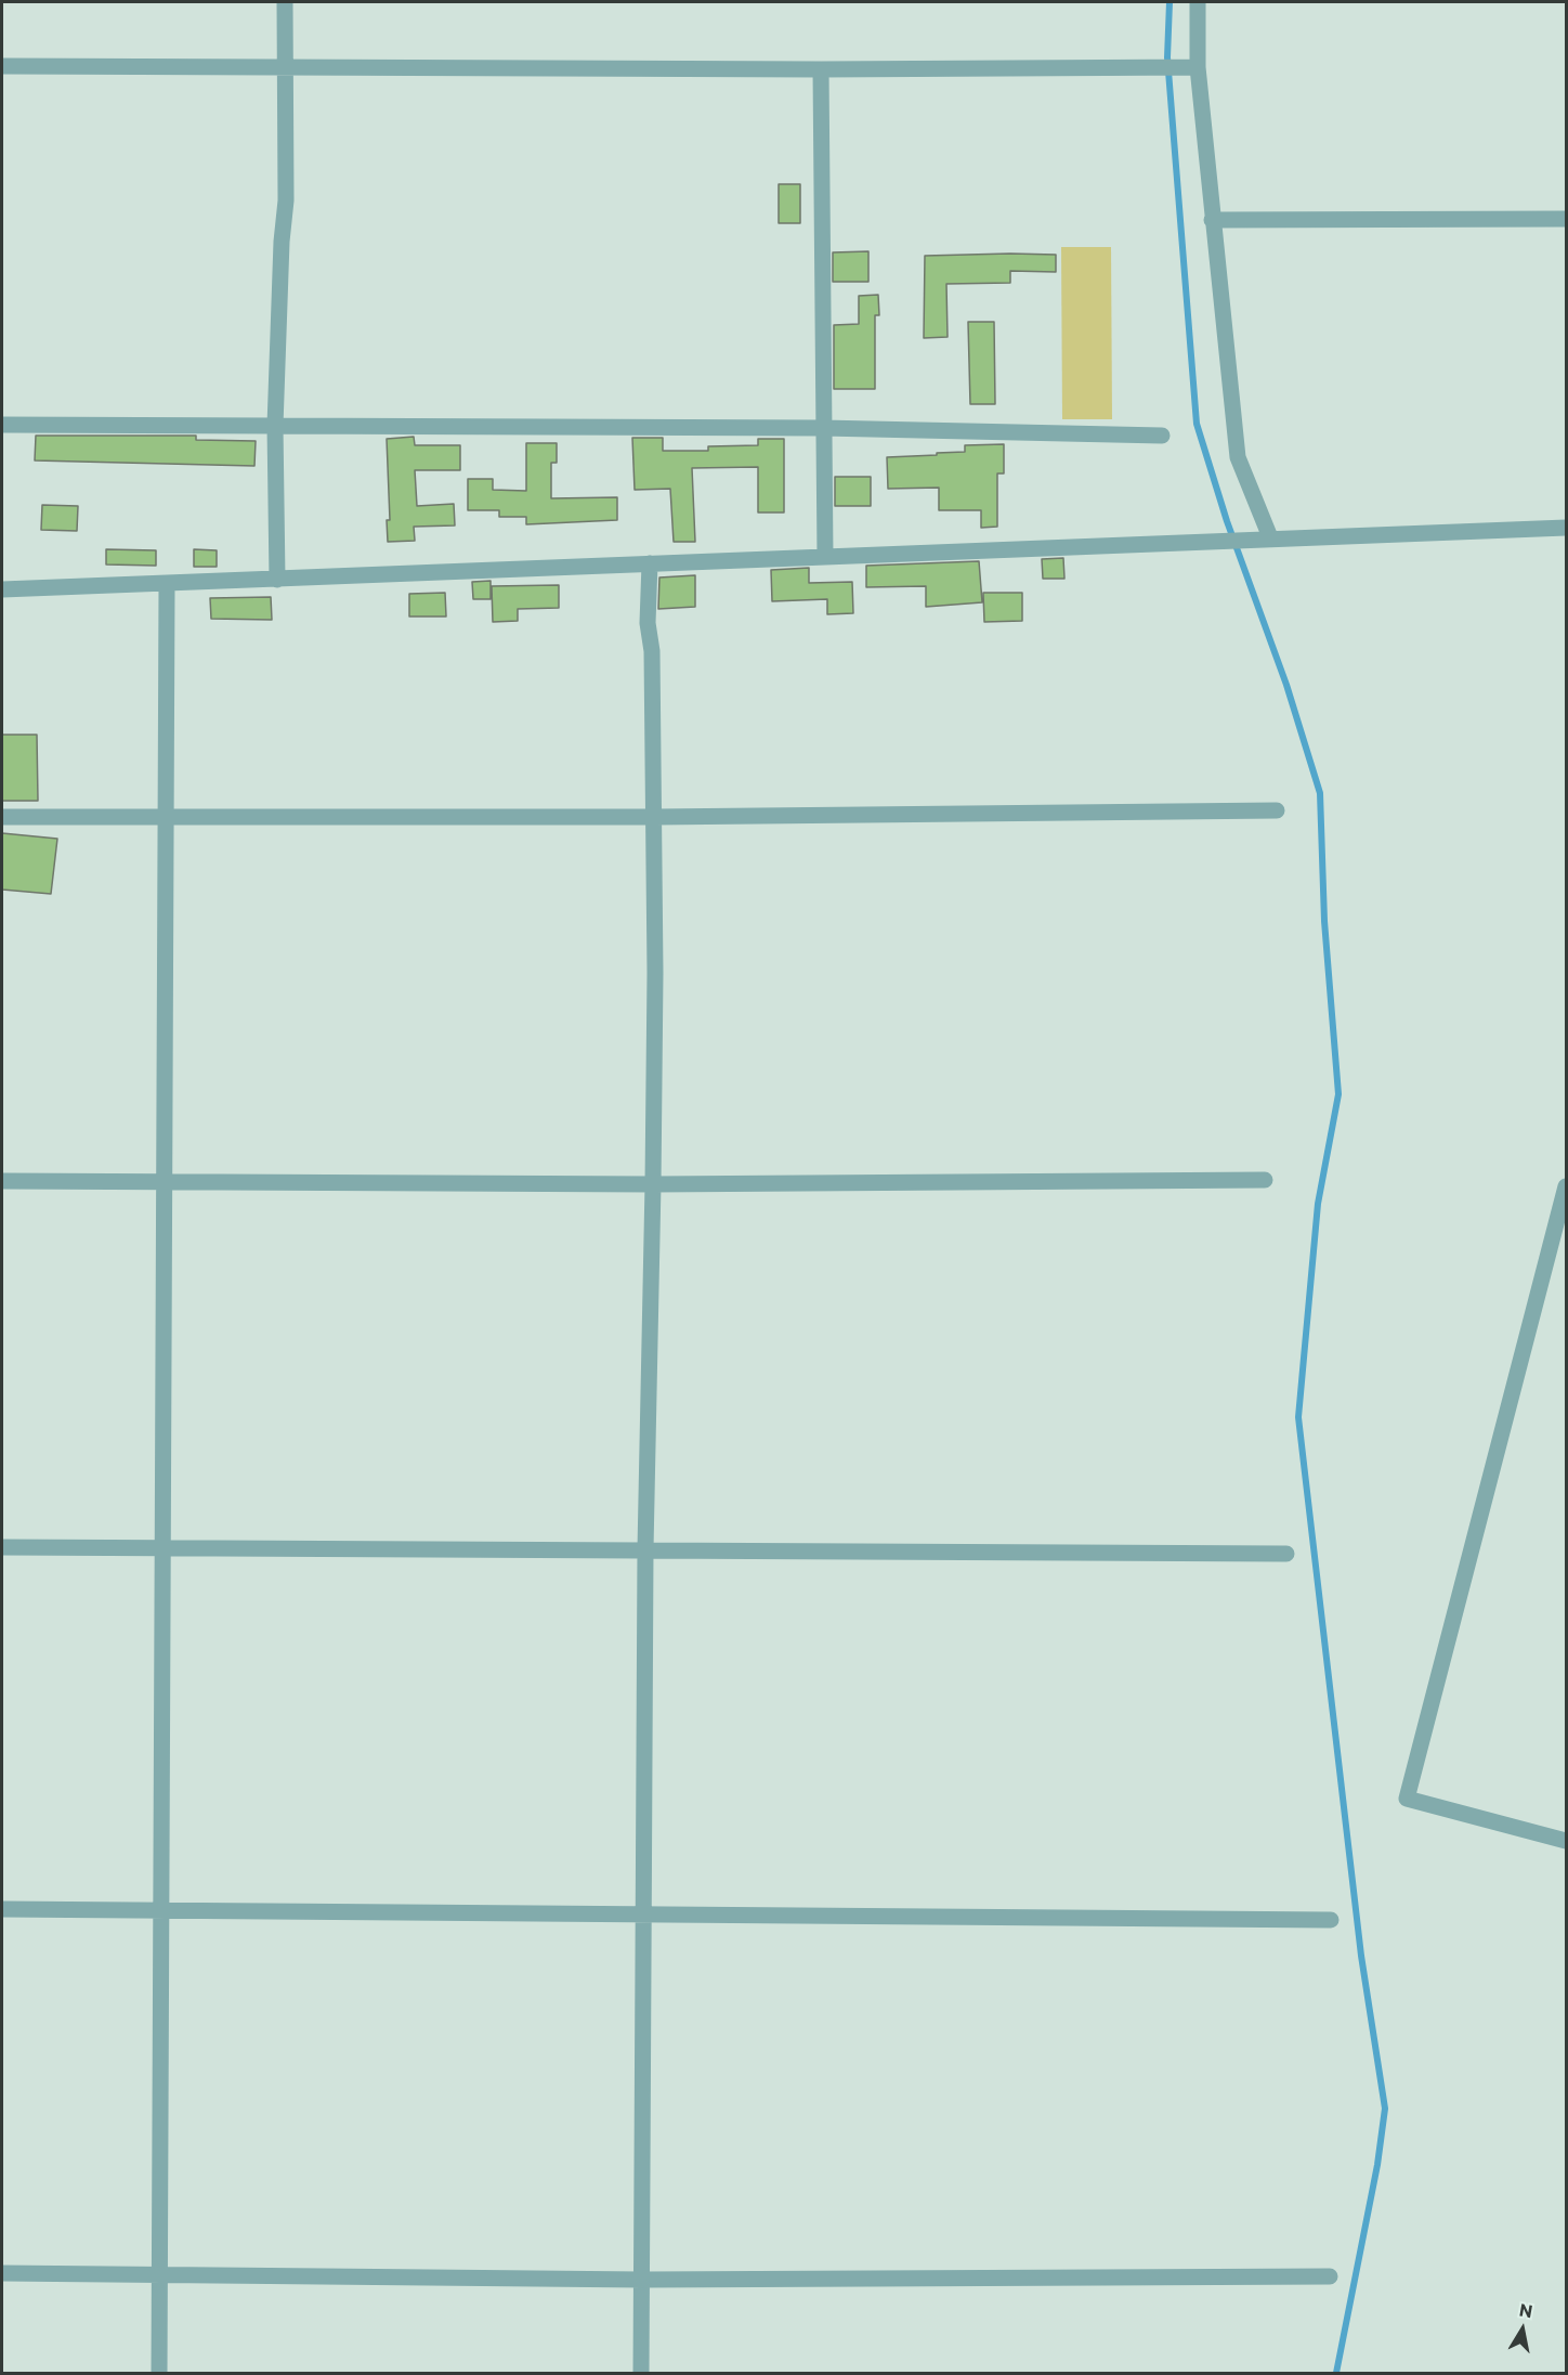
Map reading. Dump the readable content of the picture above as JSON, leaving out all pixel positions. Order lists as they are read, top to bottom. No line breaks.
{"north":"top"}
